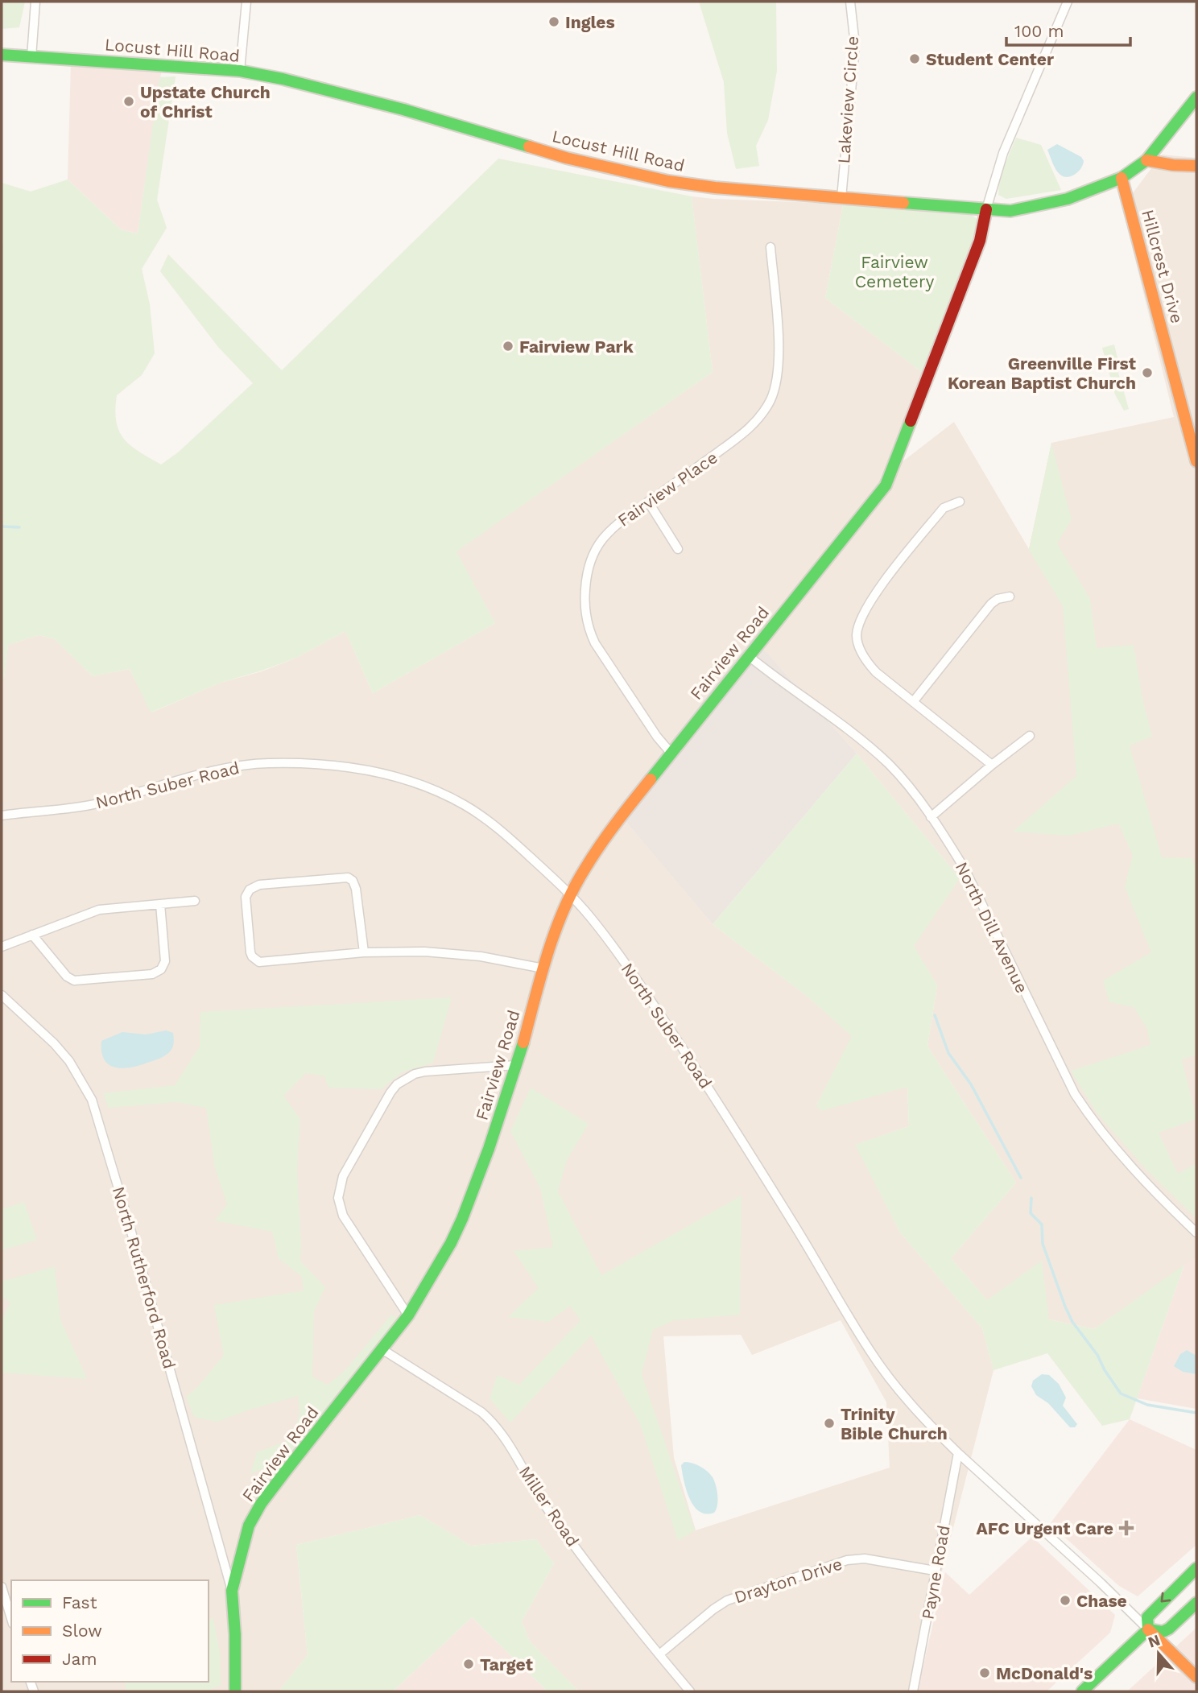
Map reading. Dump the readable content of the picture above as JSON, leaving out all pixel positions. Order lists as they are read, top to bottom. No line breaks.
{"streets":{"street":["Locust Hill Road","Lakeview Circle","Hillcrest Drive","Fairview Place","Fairview Road","North Suber Road","North Dill Avenue","North Rutherford Road","Miller Road","Payne Road","Drayton Drive"]},"crossings":[["Locust Hill Road","Lakeview Circle"],["Locust Hill Road","Hillcrest Drive"],["Locust Hill Road","Fairview Road"],["Fairview Place","Fairview Road"],["Fairview Road","North Suber Road"],["Fairview Road","North Dill Avenue"],["Fairview Road","North Rutherford Road"],["Fairview Road","Miller Road"],["North Suber Road","Payne Road"],["Miller Road","Drayton Drive"],["Payne Road","Drayton Drive"]],"parks":["Fairview Cemetery"],"places":{"other":["Ingles","Student Center","Upstate Church of Christ","Fairview Park","Greenville First Korean Baptist Church","Trinity Bible Church","Chase","Target","McDonald's"],"health":["AFC Urgent Care"]},"legend":["Fast","Slow","Jam"],"scale_bar":"100 m","north":"top"}
